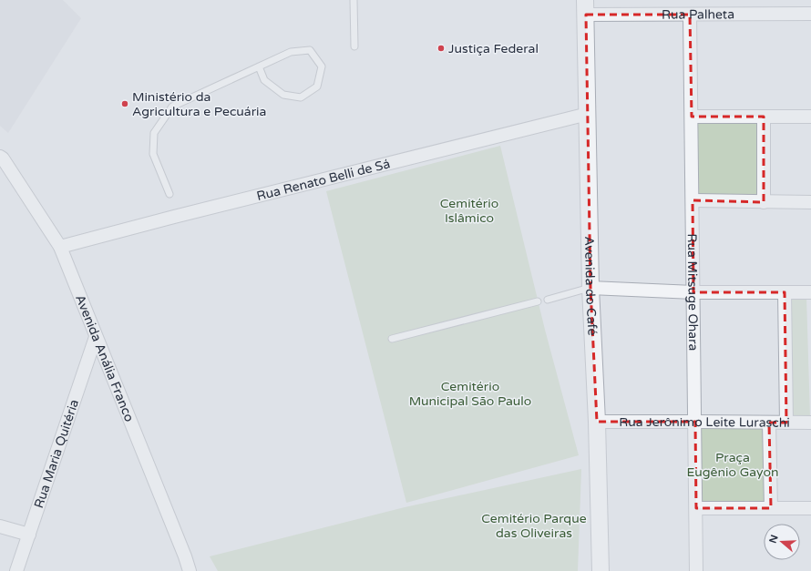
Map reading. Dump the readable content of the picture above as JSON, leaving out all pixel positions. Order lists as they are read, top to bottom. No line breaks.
{"streets":{"street":["Rua Palheta","Rua Renato Belli de Sá","Avenida do Café","Rua Mitsuge Ohara","Avenida Anália Franco","Rua Jerônimo Leite Luraschi","Rua Maria Quitéria"]},"crossings":[["Rua Palheta","Avenida do Café"],["Rua Palheta","Rua Mitsuge Ohara"],["Rua Renato Belli de Sá","Avenida do Café"],["Rua Renato Belli de Sá","Avenida Anália Franco"],["Avenida do Café","Rua Jerônimo Leite Luraschi"],["Rua Mitsuge Ohara","Rua Jerônimo Leite Luraschi"],["Avenida Anália Franco","Rua Maria Quitéria"]],"parks":["Cemitério Islâmico","Cemitério Municipal São Paulo","Praça Eugênio Gayon","Cemitério Parque das Oliveiras"],"places":["Justiça Federal","Ministério da Agricultura e Pecuária"],"north":"left"}
